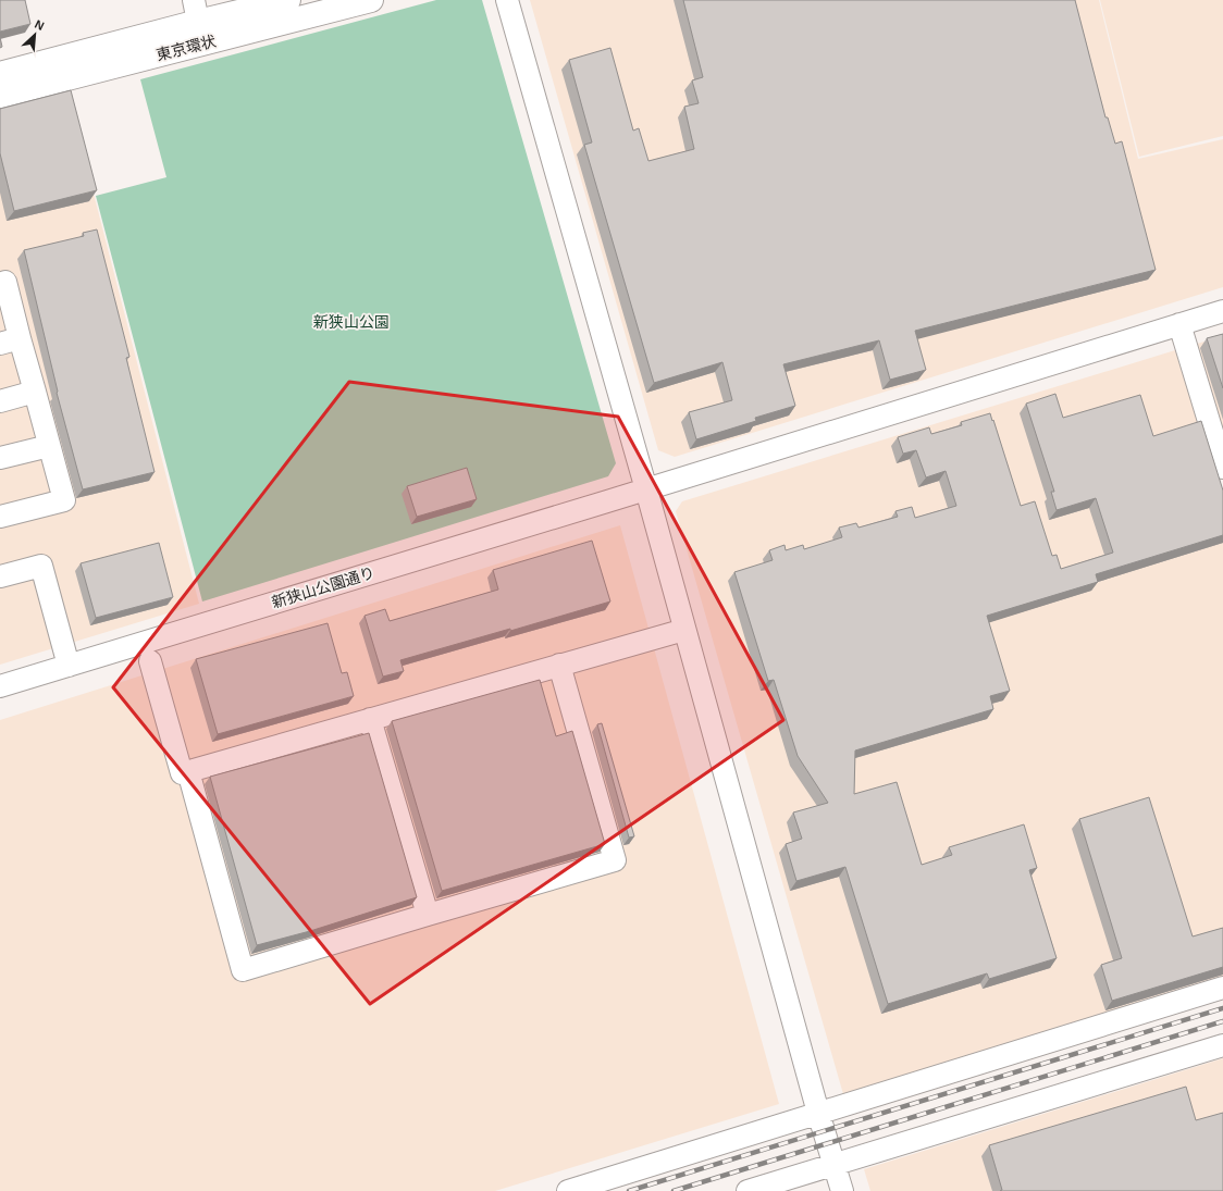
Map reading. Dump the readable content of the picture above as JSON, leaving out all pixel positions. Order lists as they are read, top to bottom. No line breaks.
{"streets":{"highway":["東京環状"],"street":["新狭山公園通り"]},"parks":["新狭山公園"],"north":"top right"}
